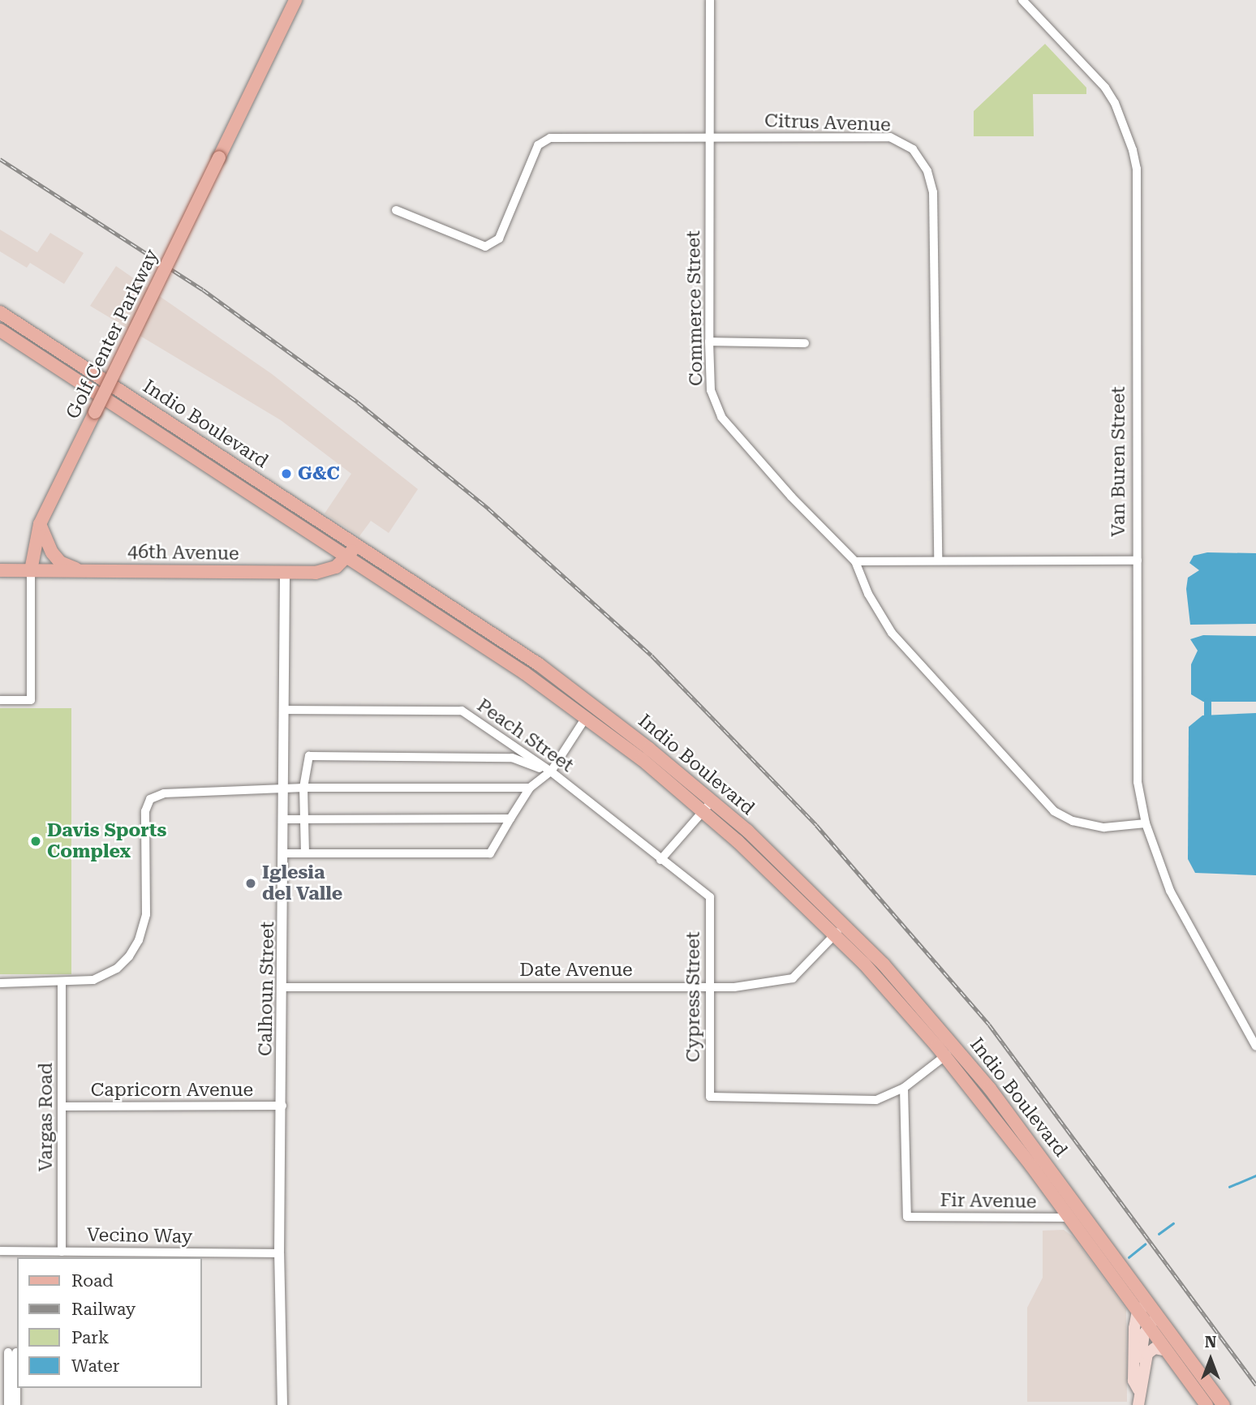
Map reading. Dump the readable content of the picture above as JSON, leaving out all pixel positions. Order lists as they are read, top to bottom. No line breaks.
{"streets":{"main road":["Golf Center Parkway","Indio Boulevard","46th Avenue"],"street":["Citrus Avenue","Commerce Street","Van Buren Street","Peach Street","Date Avenue","Calhoun Street","Cypress Street","Capricorn Avenue","Vargas Road","Fir Avenue","Vecino Way"]},"crossings":[["Citrus Avenue","Commerce Street"],["Golf Center Parkway","46th Avenue"],["Indio Boulevard","46th Avenue"],["Indio Boulevard","Date Avenue"],["Indio Boulevard","Fir Avenue"],["46th Avenue","Calhoun Street"],["Peach Street","Calhoun Street"],["Peach Street","Cypress Street"],["Date Avenue","Calhoun Street"],["Date Avenue","Cypress Street"],["Calhoun Street","Capricorn Avenue"],["Calhoun Street","Vecino Way"],["Cypress Street","Fir Avenue"],["Capricorn Avenue","Vargas Road"],["Vargas Road","Vecino Way"]],"places":["G&C","Davis Sports Complex","Iglesia del Valle"],"legend":["Road","Railway","Park","Water"],"north":"top"}
